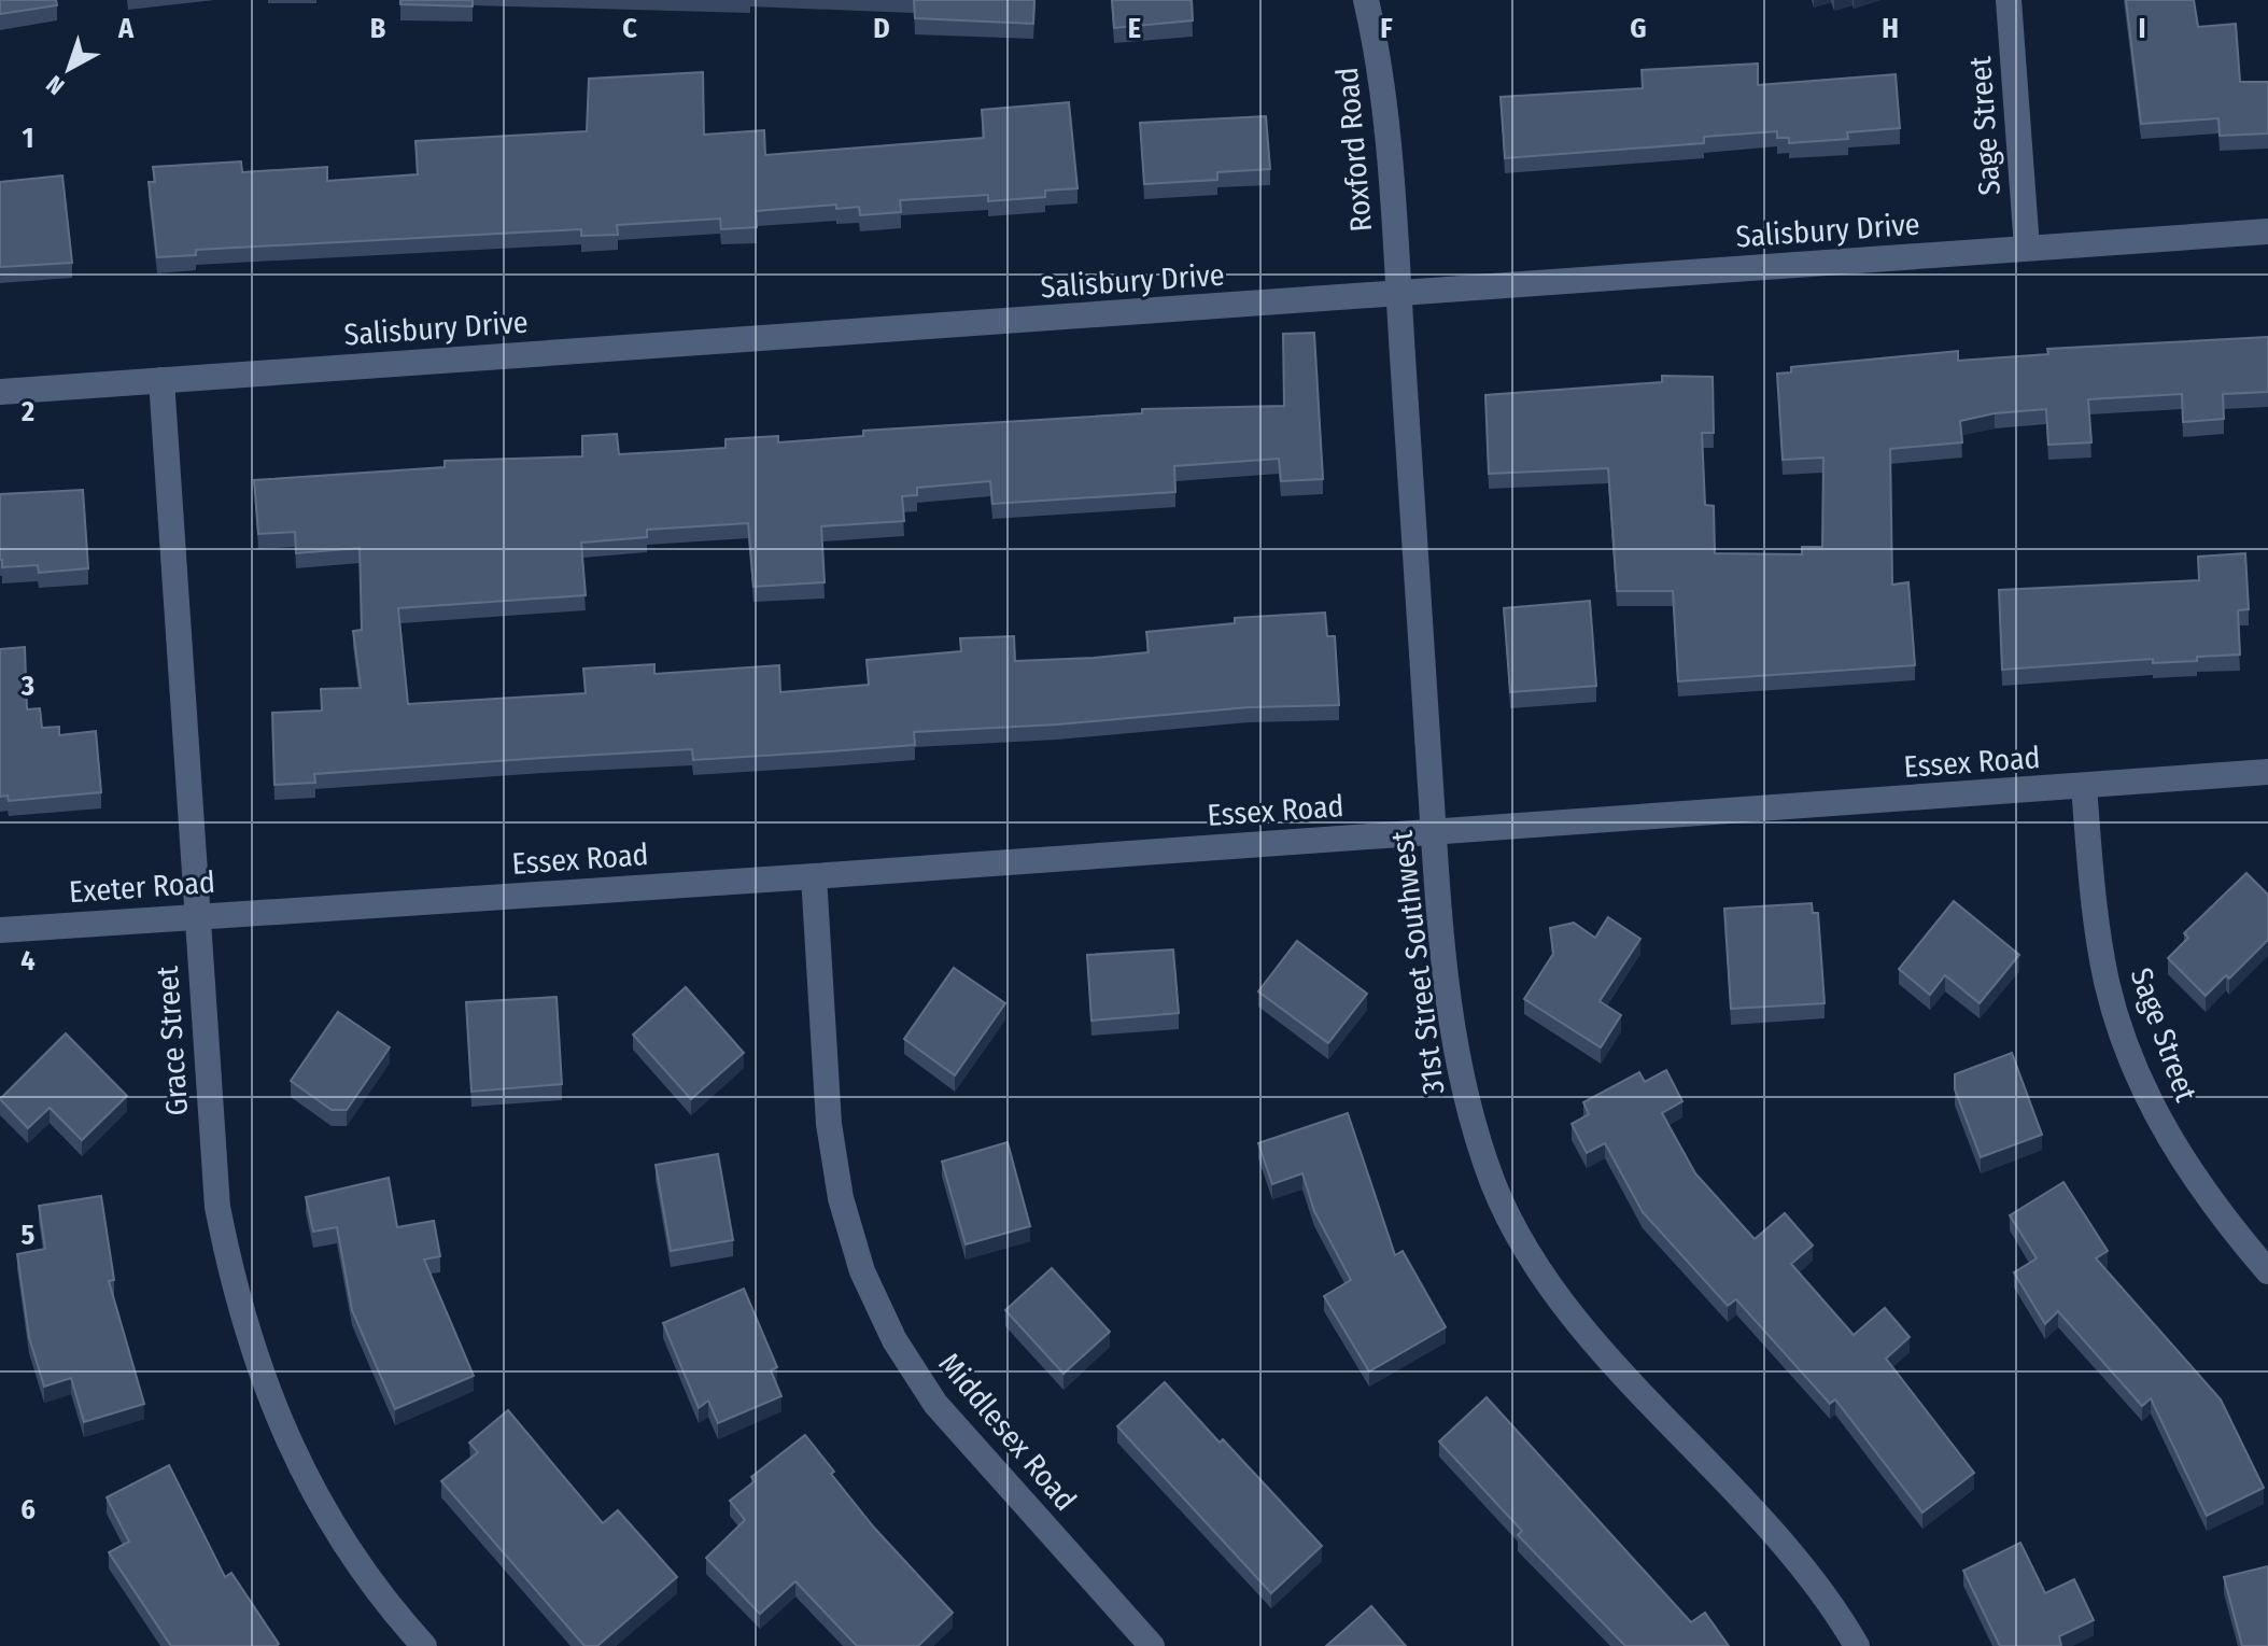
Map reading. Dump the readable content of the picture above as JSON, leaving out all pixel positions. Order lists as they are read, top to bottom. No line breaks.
{"streets":{"street":["Sage Street","Roxford Road","Salisbury Drive","Essex Road","Exeter Road","31st Street Southwest","Grace Street","Middlesex Road"]},"crossings":[["Sage Street","Salisbury Drive"],["Sage Street","Essex Road"],["Roxford Road","Salisbury Drive"],["Roxford Road","31st Street Southwest"],["Salisbury Drive","31st Street Southwest"],["Salisbury Drive","Grace Street"],["Essex Road","Exeter Road"],["Essex Road","31st Street Southwest"],["Essex Road","Middlesex Road"],["Exeter Road","Grace Street"]],"north":"bottom left","grid":{"columns":["A","B","C","D","E","F","G","H","I"],"rows":["1","2","3","4","5","6"]}}
